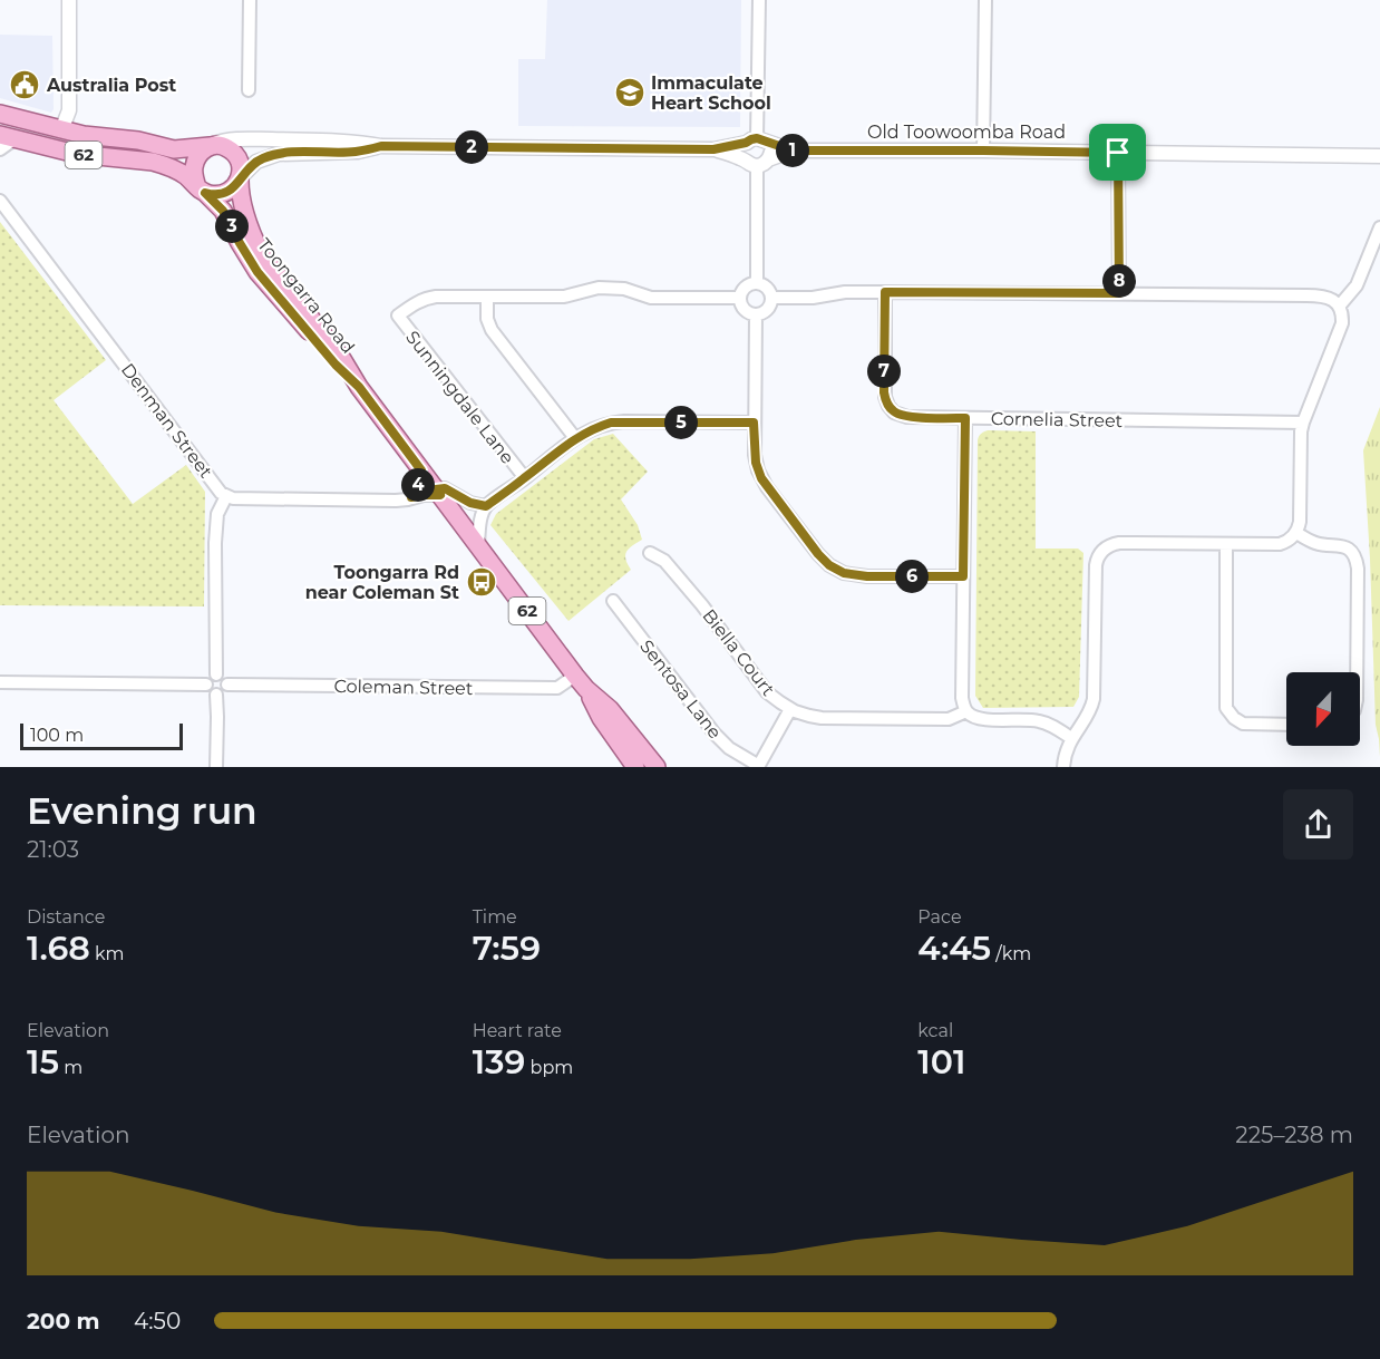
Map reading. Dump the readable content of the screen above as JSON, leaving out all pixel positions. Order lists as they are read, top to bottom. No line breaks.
{"streets":{"main road":["Old Toowoomba Road","62","Toongarra Road"],"street":["Sunningdale Lane","Cornelia Street","Denman Street","Biella Court","Coleman Street","Sentosa Lane"]},"crossings":[["Old Toowoomba Road","62"],["Old Toowoomba Road","Toongarra Road"],["62","Toongarra Road"],["Toongarra Road","Coleman Street"],["Denman Street","Coleman Street"]],"places":{"public building":["Australia Post"],"school or university":["Immaculate Heart School"],"bus stop":["Toongarra Rd near Coleman St"]},"scale_bar":"100 m","north":"bottom","page":{"pins":["2","1","3","8","7","5","4","6"],"scale":"100 m","heading":["Evening run","21:03"],"stats":[["Distance","1.68 km"],["Time","7:59"],["Pace","4:45 /km"],["Elevation","15 m"],["Heart rate","139 bpm"],["kcal","101"]],"chart":["Elevation","225–238 m"],"list":[{"name":"200 m","note":"4:50"}]}}
